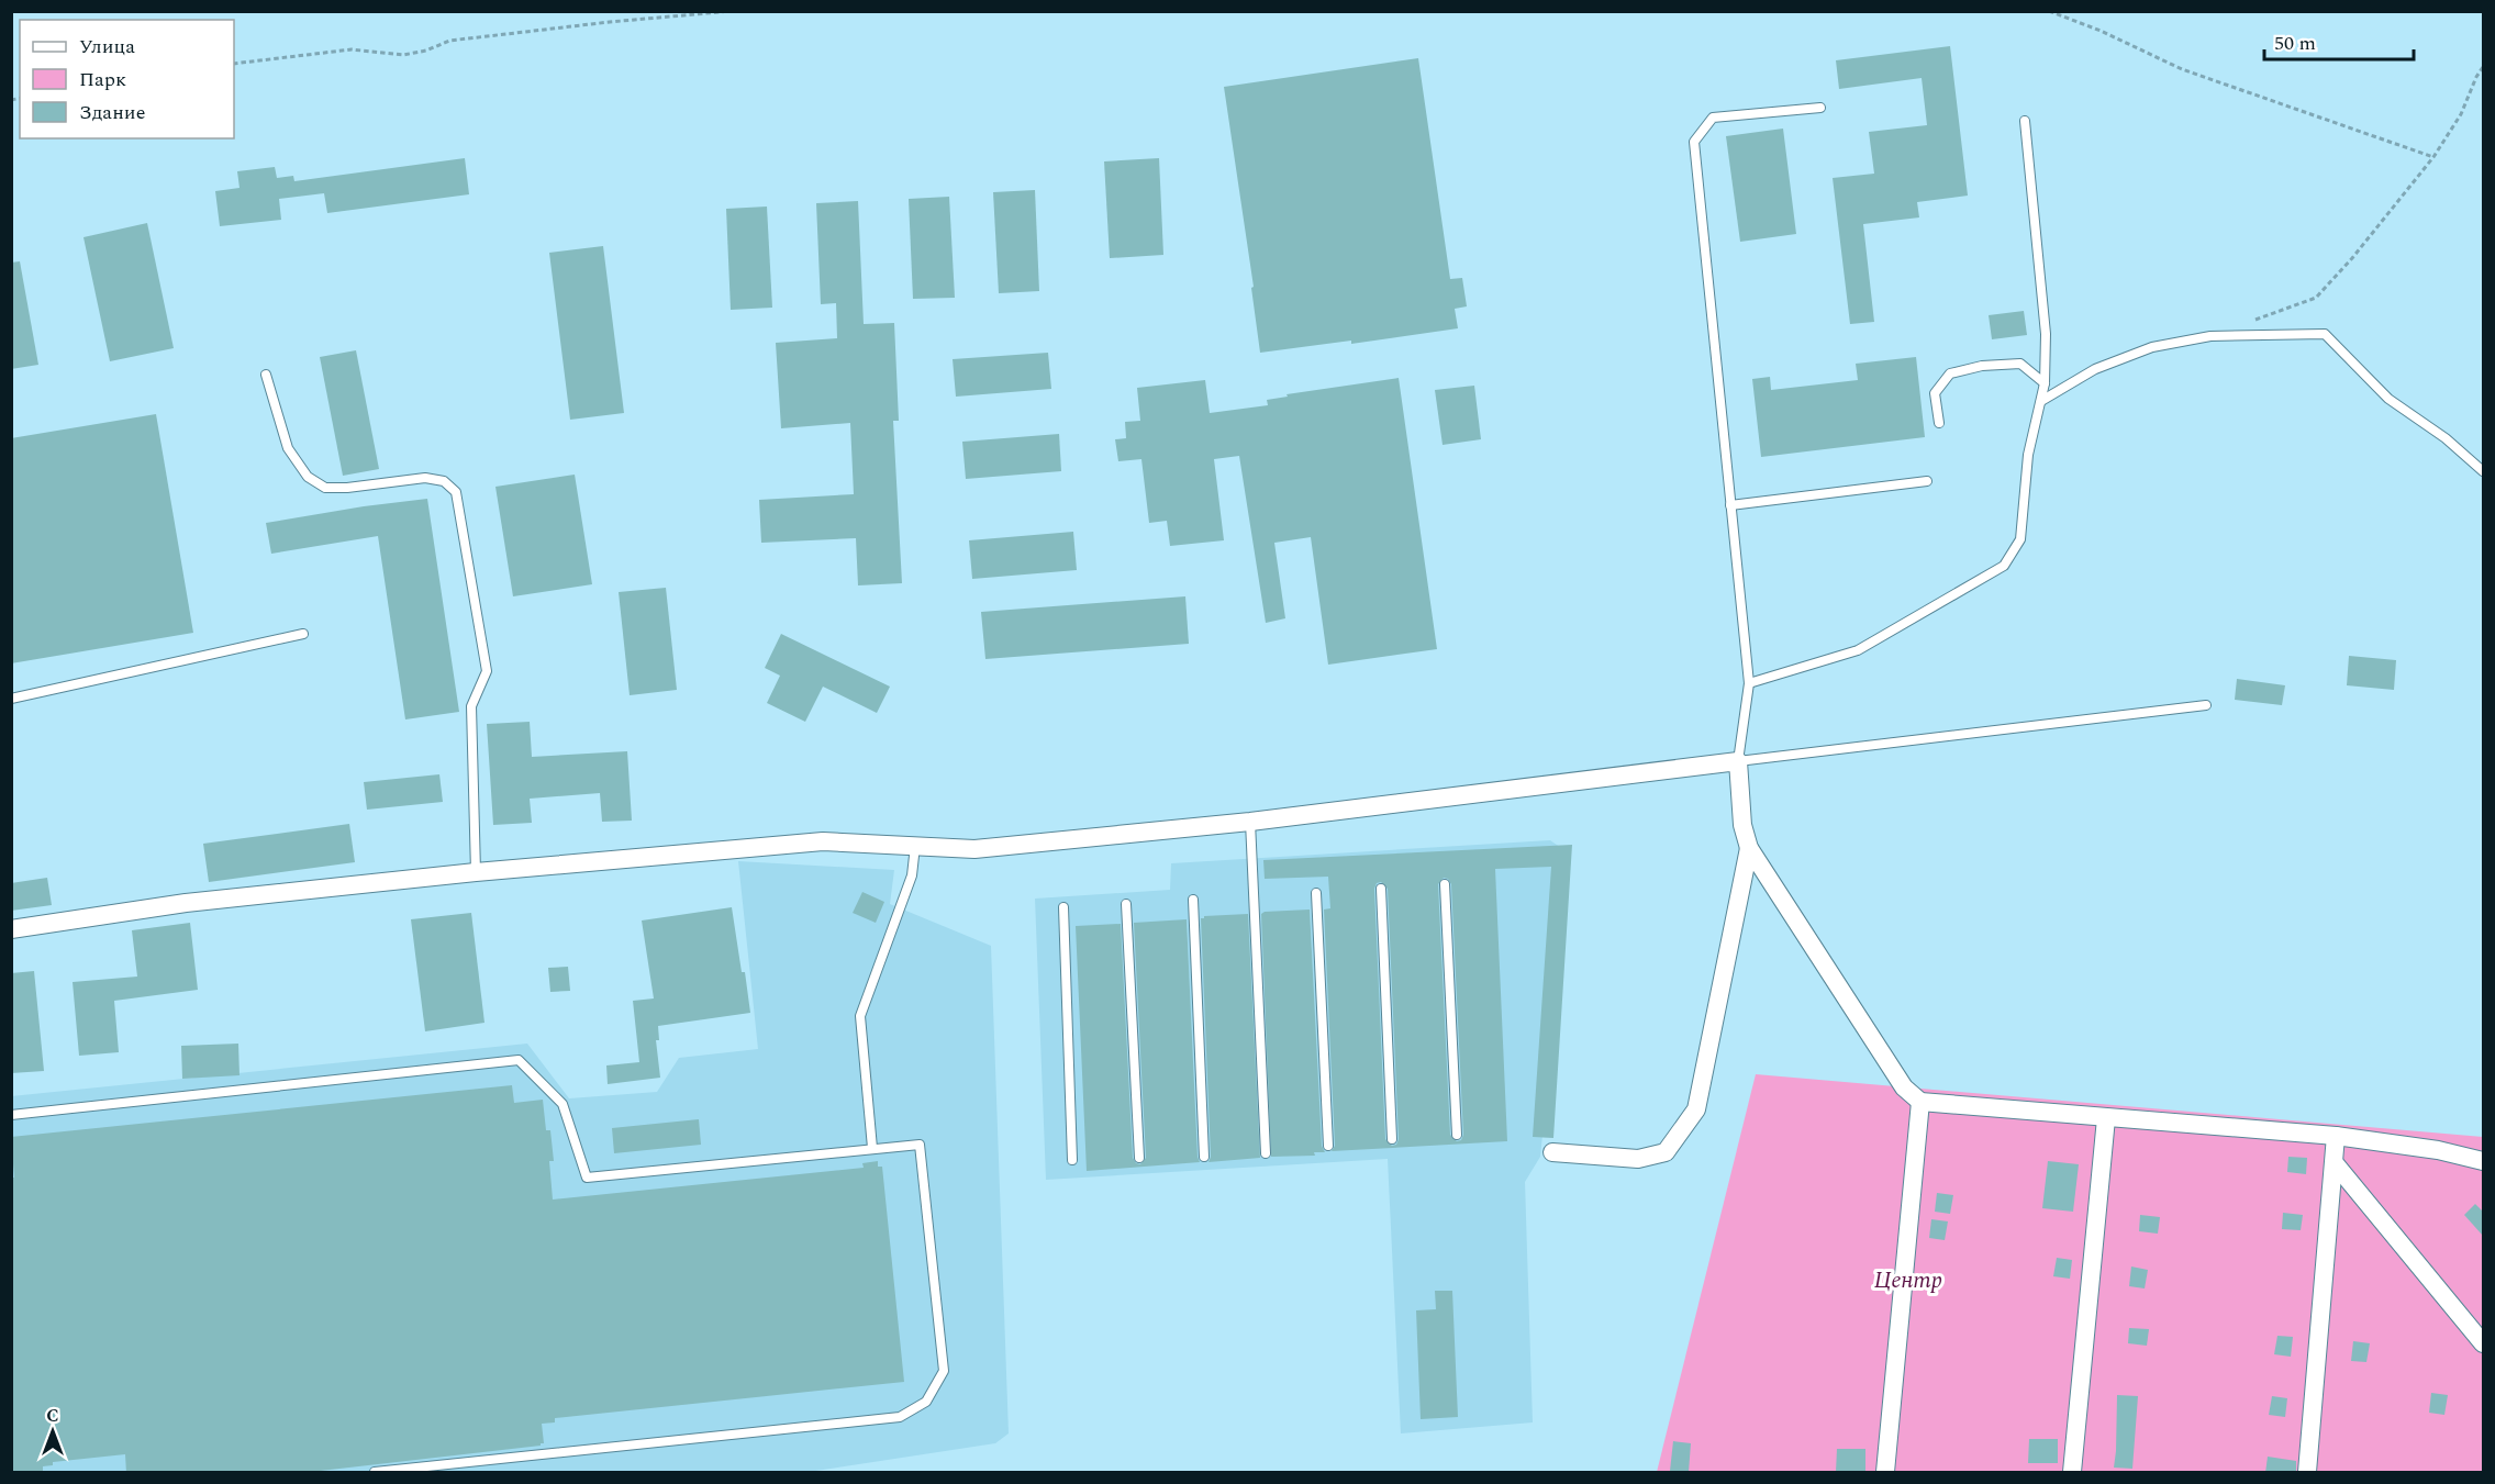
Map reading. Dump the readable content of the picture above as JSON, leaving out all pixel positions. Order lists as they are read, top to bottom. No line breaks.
{"parks":["Центр"],"legend":["Улица","Парк","Здание"],"scale_bar":"50 m","north":"top"}
